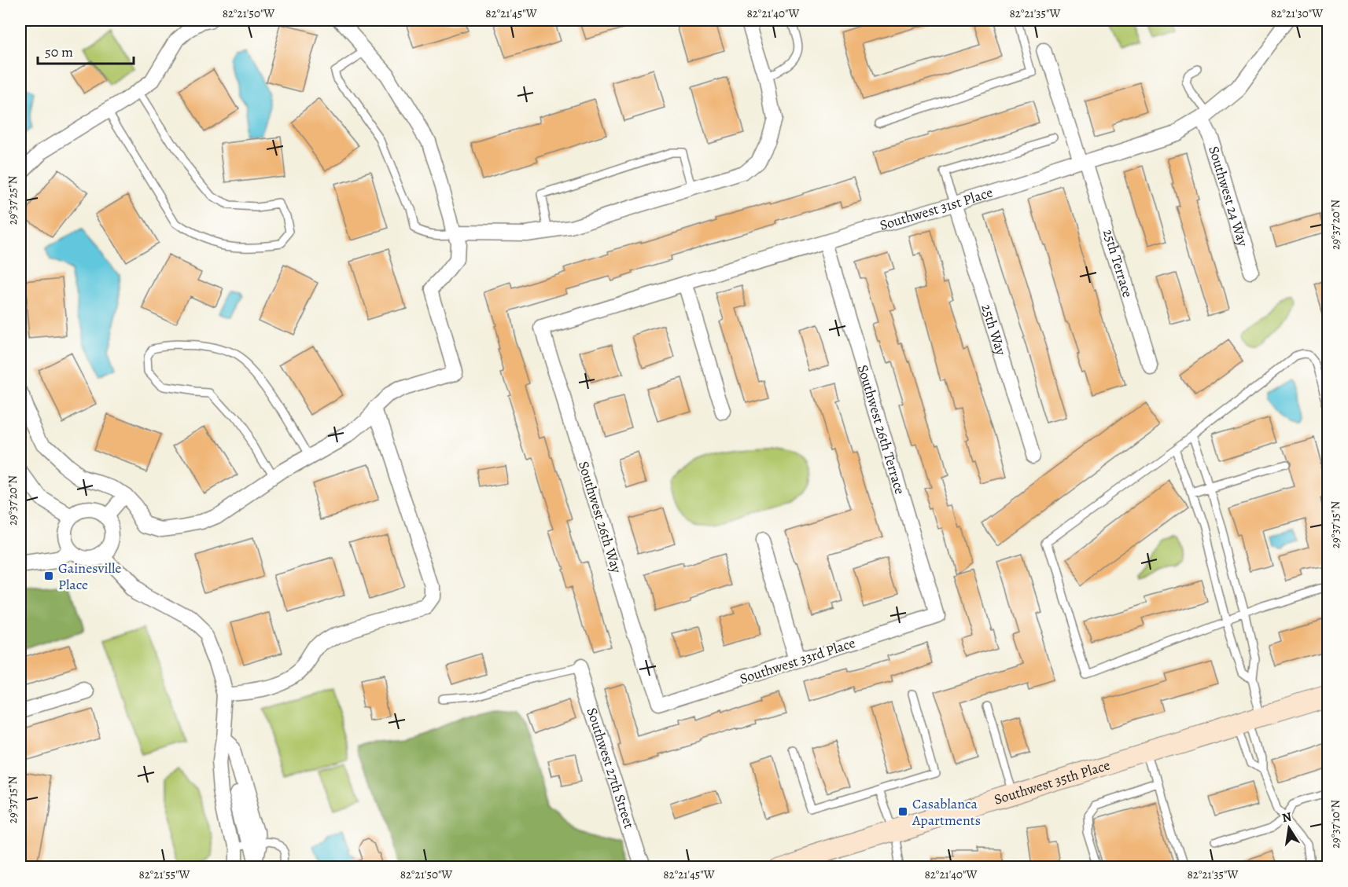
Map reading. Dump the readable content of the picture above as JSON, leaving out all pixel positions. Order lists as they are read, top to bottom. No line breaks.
{"streets":{"street":["Southwest 24 Way","Southwest 31st Place","25th Terrace","25th Way","Southwest 26th Terrace","Southwest 26th Way","Southwest 33rd Place","Southwest 27th Street","Southwest 35th Place"]},"crossings":[["Southwest 24 Way","Southwest 31st Place"],["Southwest 31st Place","25th Terrace"],["Southwest 31st Place","25th Way"],["Southwest 31st Place","Southwest 26th Terrace"],["Southwest 31st Place","Southwest 26th Way"],["Southwest 26th Terrace","Southwest 33rd Place"],["Southwest 26th Way","Southwest 33rd Place"]],"places":{"transit":["Gainesville Place","Casablanca Apartments"]},"scale_bar":"50 m","north":"top","coordinates":["82°21'50\"W","82°21'45\"W","82°21'40\"W","82°21'35\"W","82°21'30\"W","29°37'25\"N","29°37'20\"N","29°37'15\"N","29°37'10\"N","82°21'55\"W"]}
